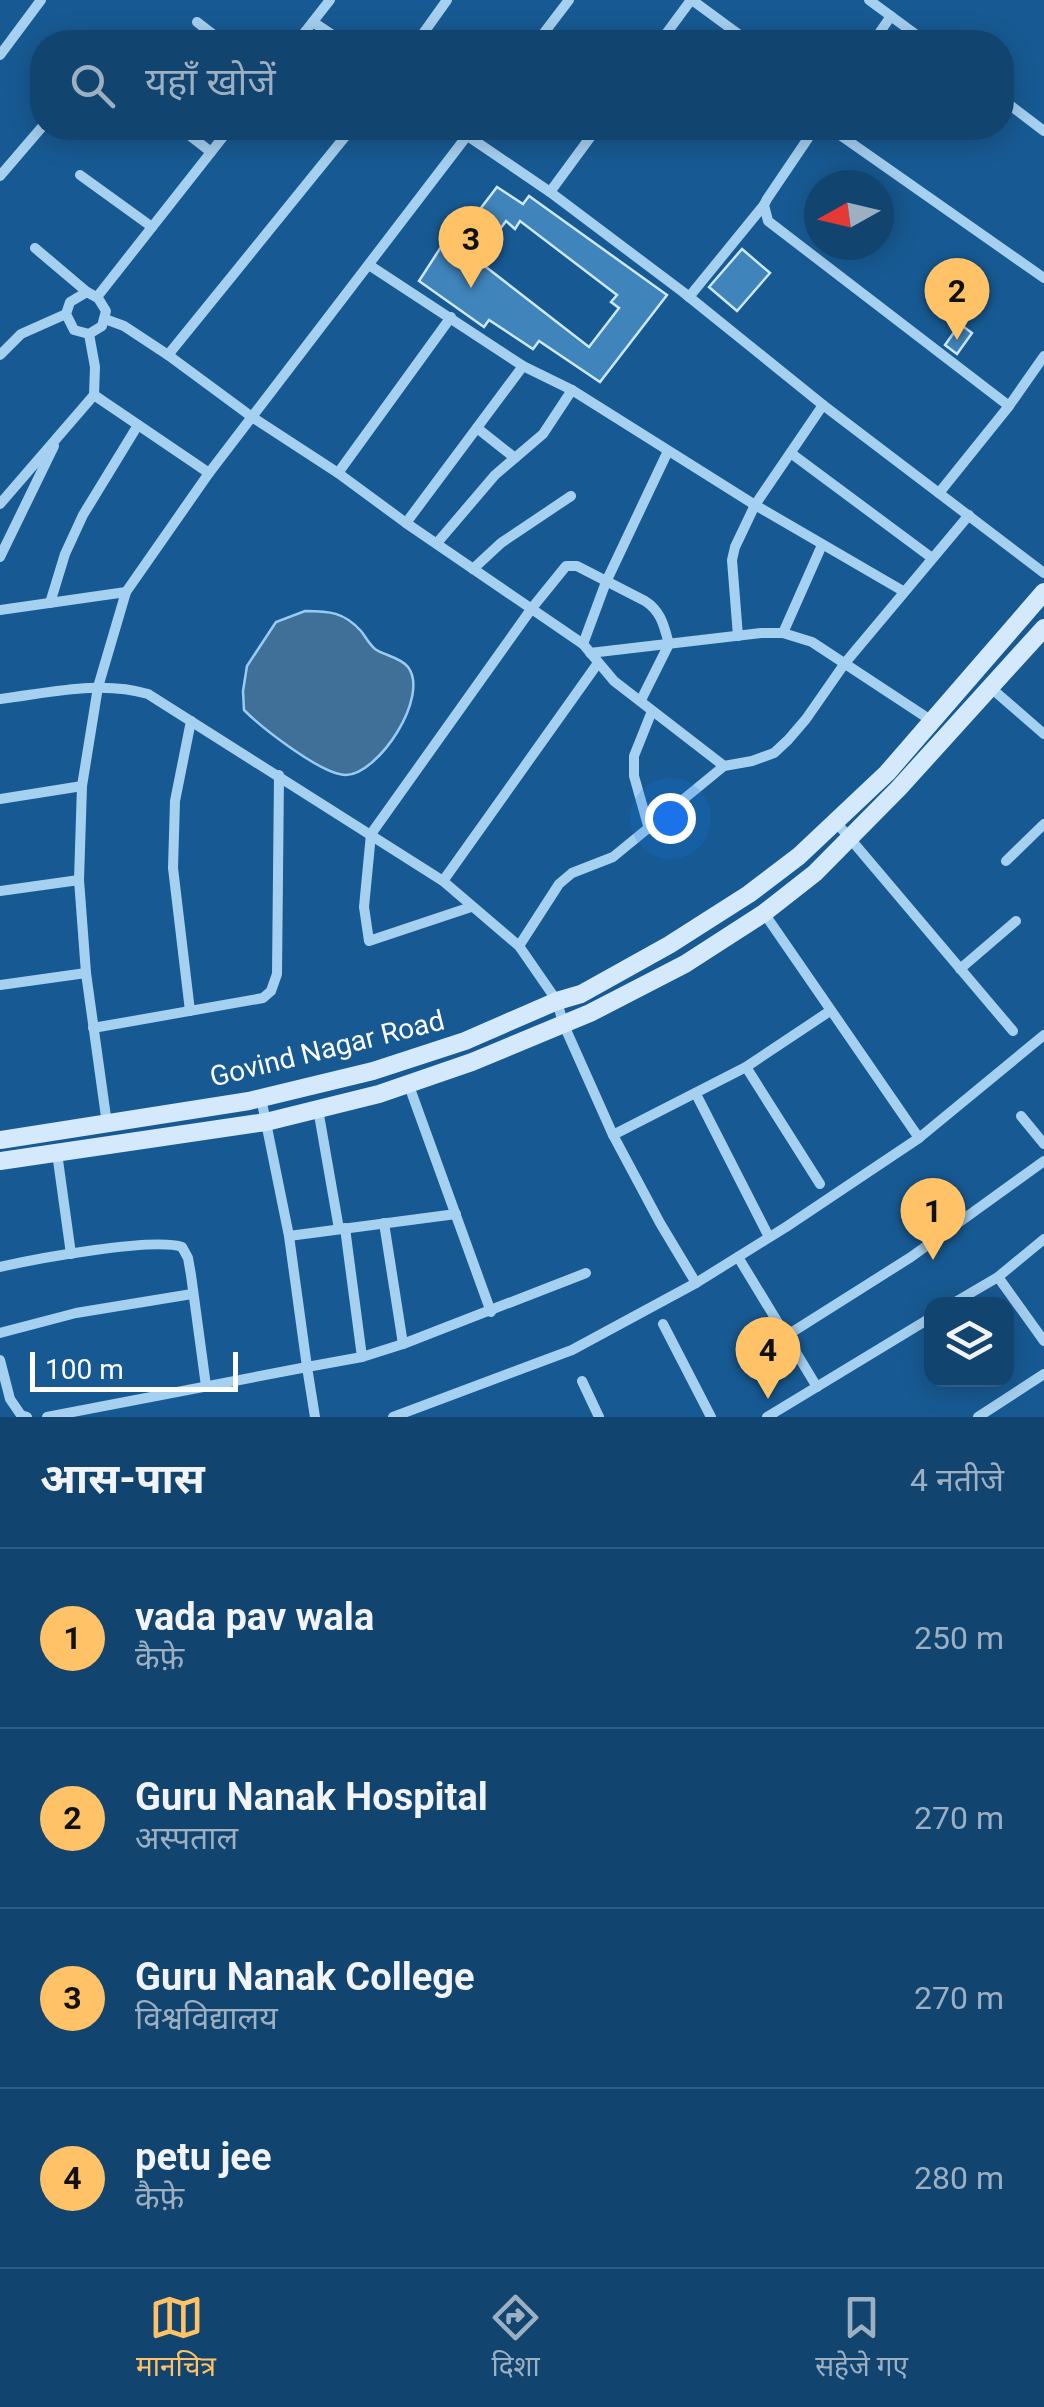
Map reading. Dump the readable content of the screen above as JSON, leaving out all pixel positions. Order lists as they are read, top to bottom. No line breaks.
{"streets":{"main road":["Govind Nagar Road"]},"scale_bar":"100 m","north":"left","page":{"search":"यहाँ खोजें","pins":["3","2","1","4"],"scale":"100 m","heading":["आस-पास","4 नतीजे"],"list":[{"mark":"1","name":"vada pav wala","note":"कैफ़े","value":"250 m"},{"mark":"2","name":"Guru Nanak Hospital","note":"अस्पताल","value":"270 m"},{"mark":"3","name":"Guru Nanak College","note":"विश्वविद्यालय","value":"270 m"},{"mark":"4","name":"petu jee","note":"कैफ़े","value":"280 m"}],"nav":["मानचित्र","दिशा","सहेजे गए"]}}
